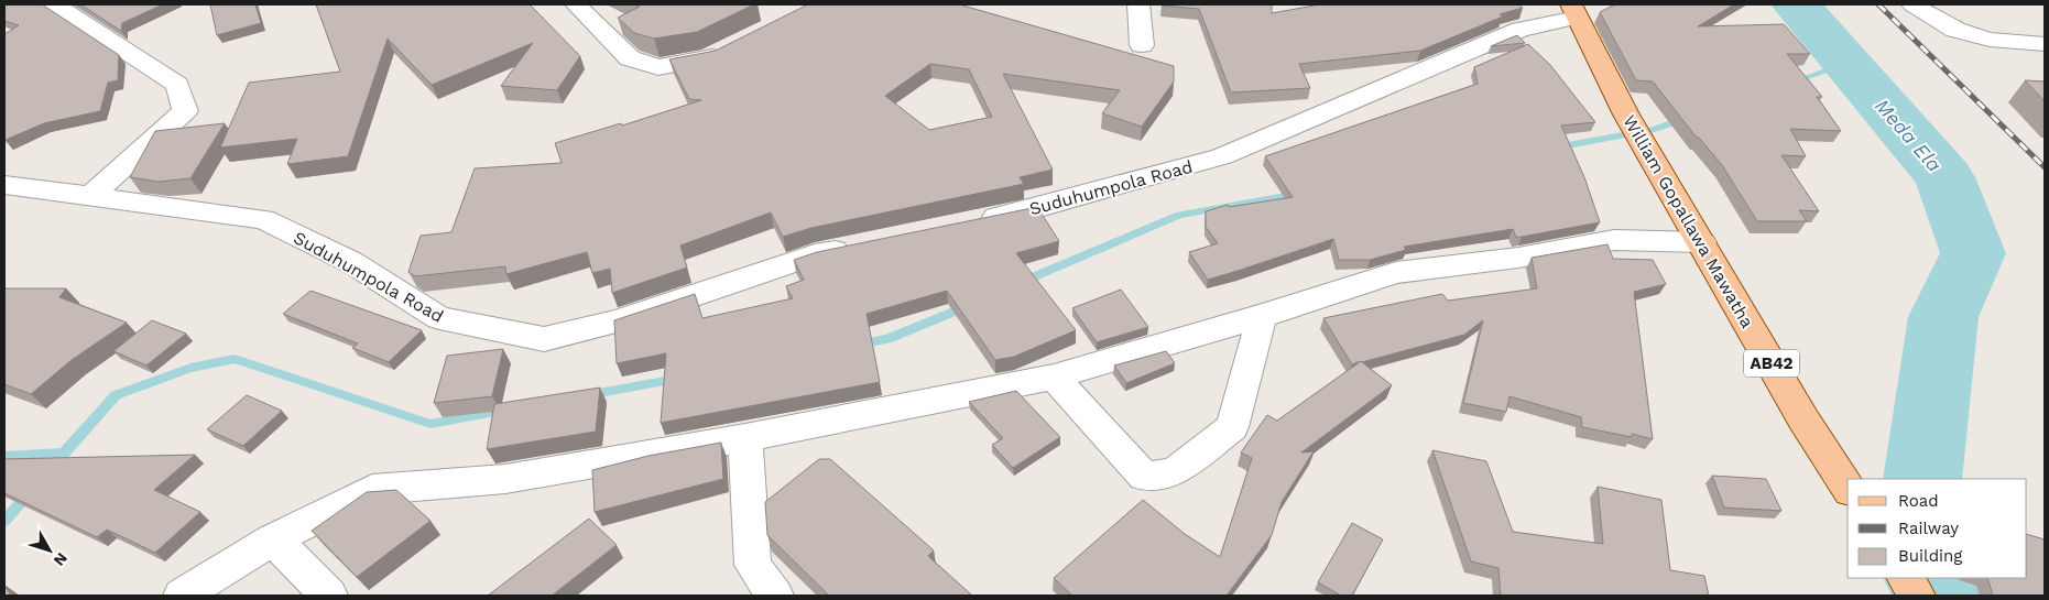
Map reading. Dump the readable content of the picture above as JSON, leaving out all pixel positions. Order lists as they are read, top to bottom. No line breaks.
{"streets":{"main road":["William Gopallawa Mawatha","AB42"],"street":["Suduhumpola Road"]},"crossings":[["Suduhumpola Road","William Gopallawa Mawatha"]],"water":["Meda Ela"],"legend":["Road","Railway","Building"],"north":"bottom right"}
